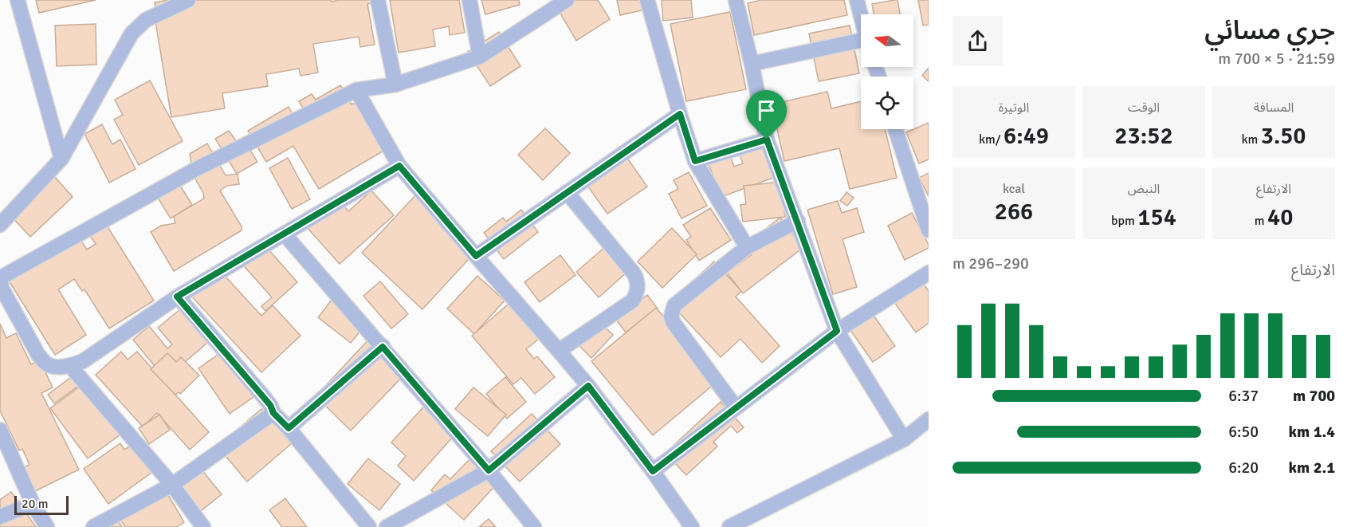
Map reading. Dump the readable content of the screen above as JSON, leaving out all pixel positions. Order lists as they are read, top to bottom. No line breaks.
{"scale_bar":"20 m","north":"left","page":{"heading":["جري مسائي","21:59 · 5 × 700 m"],"stats":[["المسافة","3.50 km"],["الوقت","23:52"],["الوتيرة","6:49 /km"],["الارتفاع","40 m"],["النبض","154 bpm"],["kcal","266"]],"chart":["الارتفاع","290–296 m"],"list":[{"name":"700 m","note":"6:37"},{"name":"1.4 km","note":"6:50"},{"name":"2.1 km","note":"6:20"}],"scale":"20 m"}}
